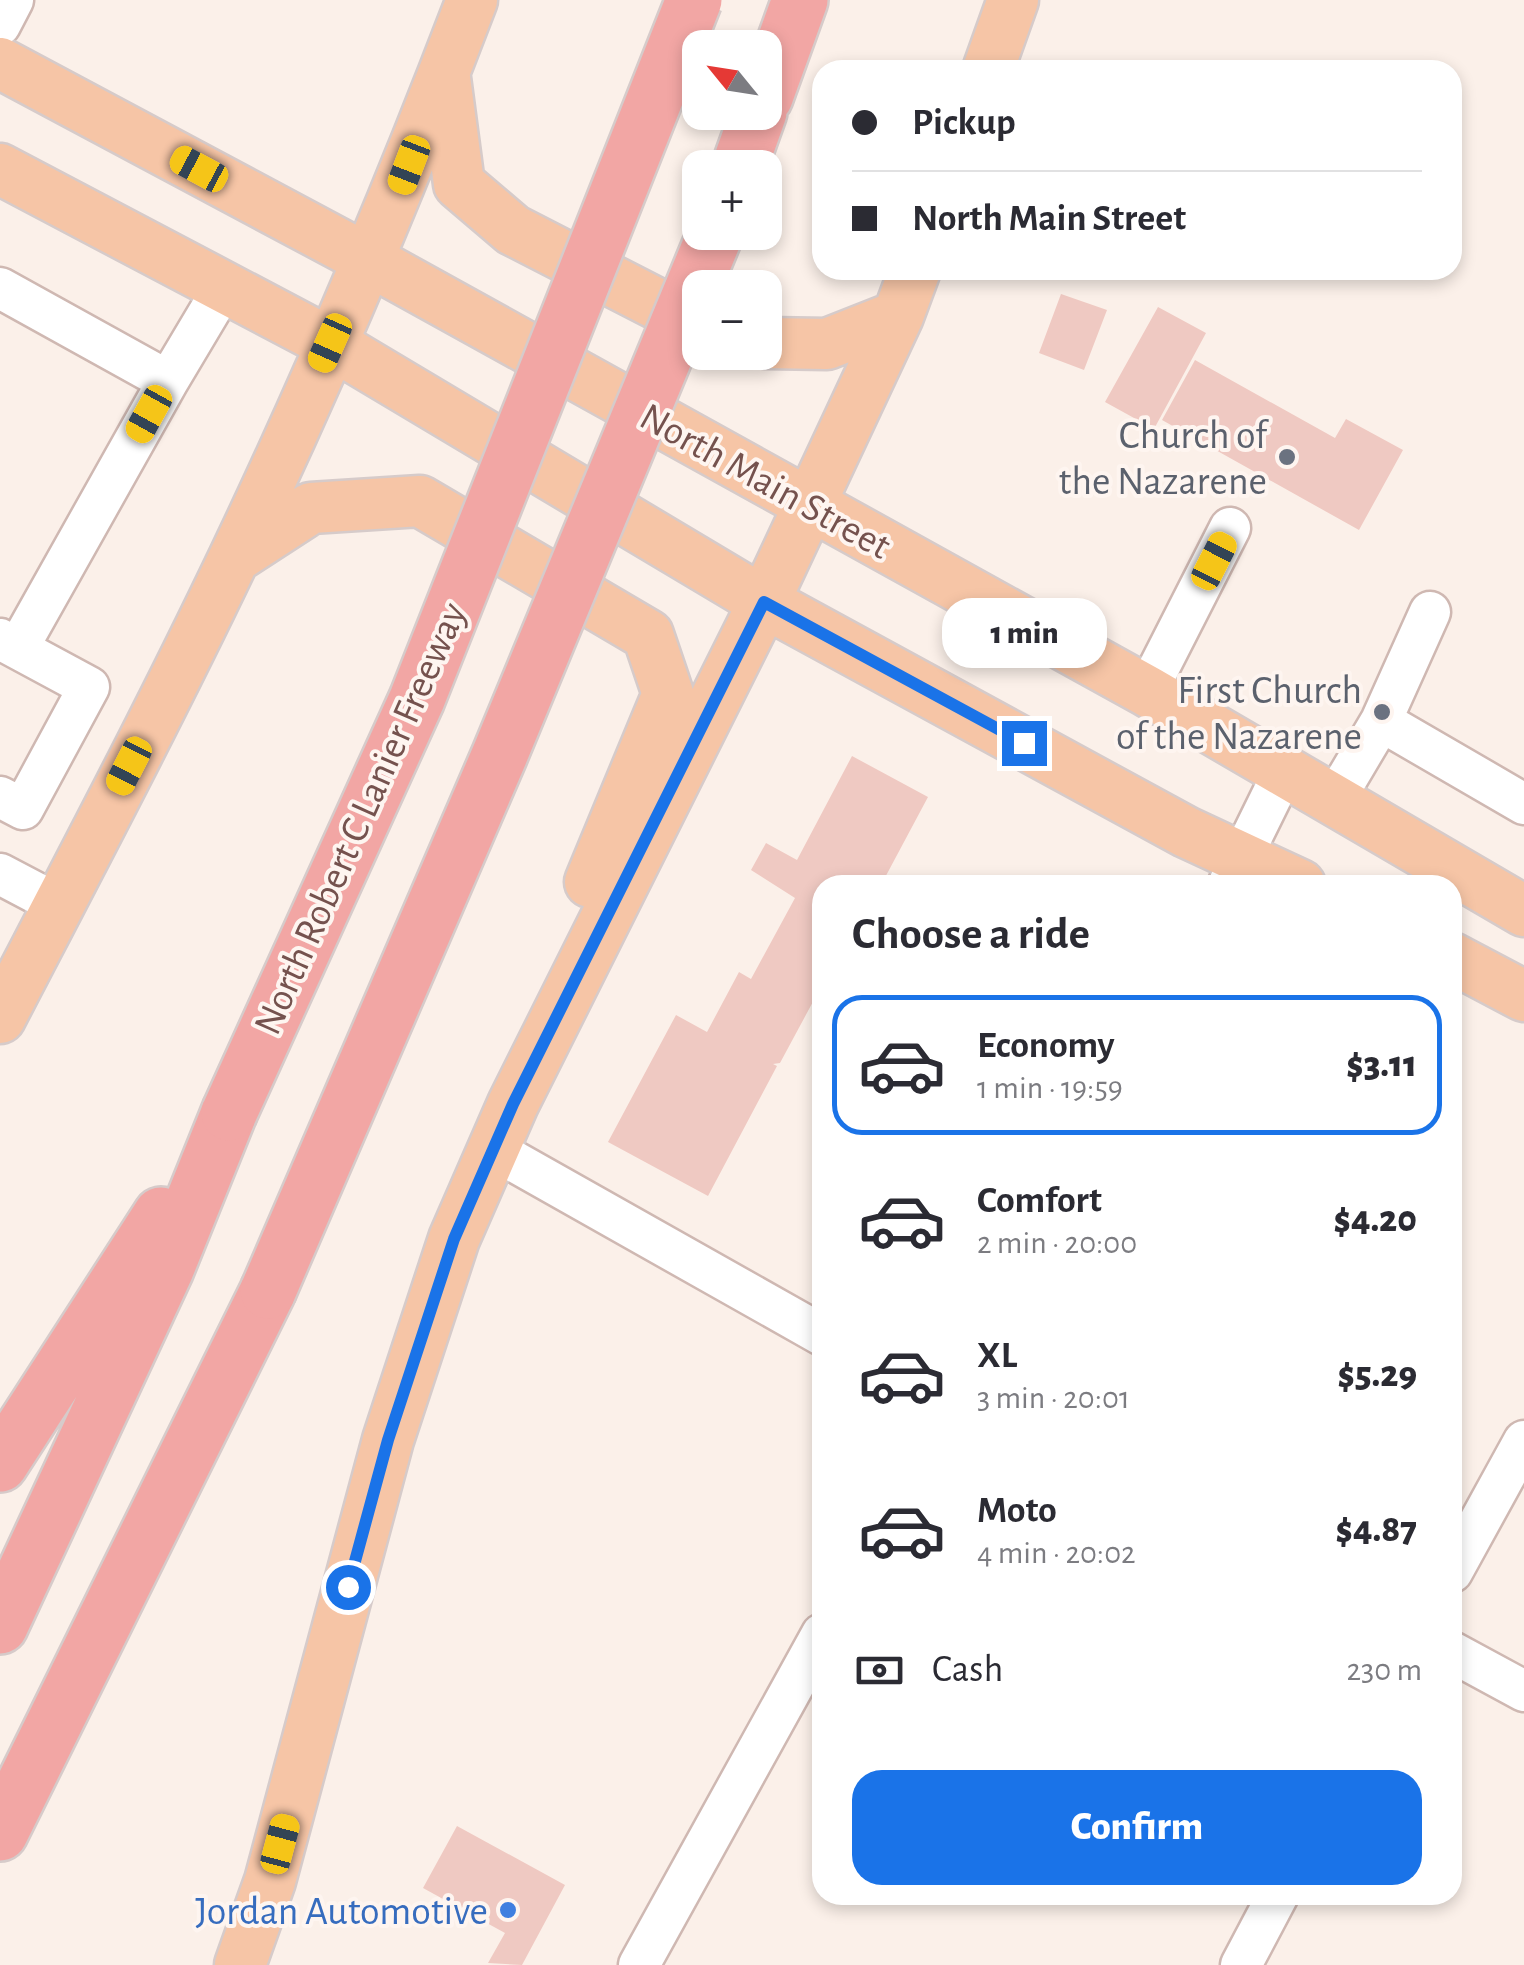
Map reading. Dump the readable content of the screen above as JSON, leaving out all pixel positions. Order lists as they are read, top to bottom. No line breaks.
{"streets":{"highway":["North Robert C Lanier Freeway"],"main road":["North Main Street"]},"places":["Church of the Nazarene","First Church of the Nazarene","Jordan Automotive"],"north":"top left","page":{"map_buttons":["+","−"],"banner":["Pickup","North Main Street"],"bubble":"1 min","heading":"Choose a ride","list":[{"name":"Economy","note":"1 min · 19:59","value":"$3.11"},{"name":"Comfort","note":"2 min · 20:00","value":"$4.20"},{"name":"XL","note":"3 min · 20:01","value":"$5.29"},{"name":"Moto","note":"4 min · 20:02","value":"$4.87"}],"pay":["Cash","230 m"],"buttons":"Confirm"}}
